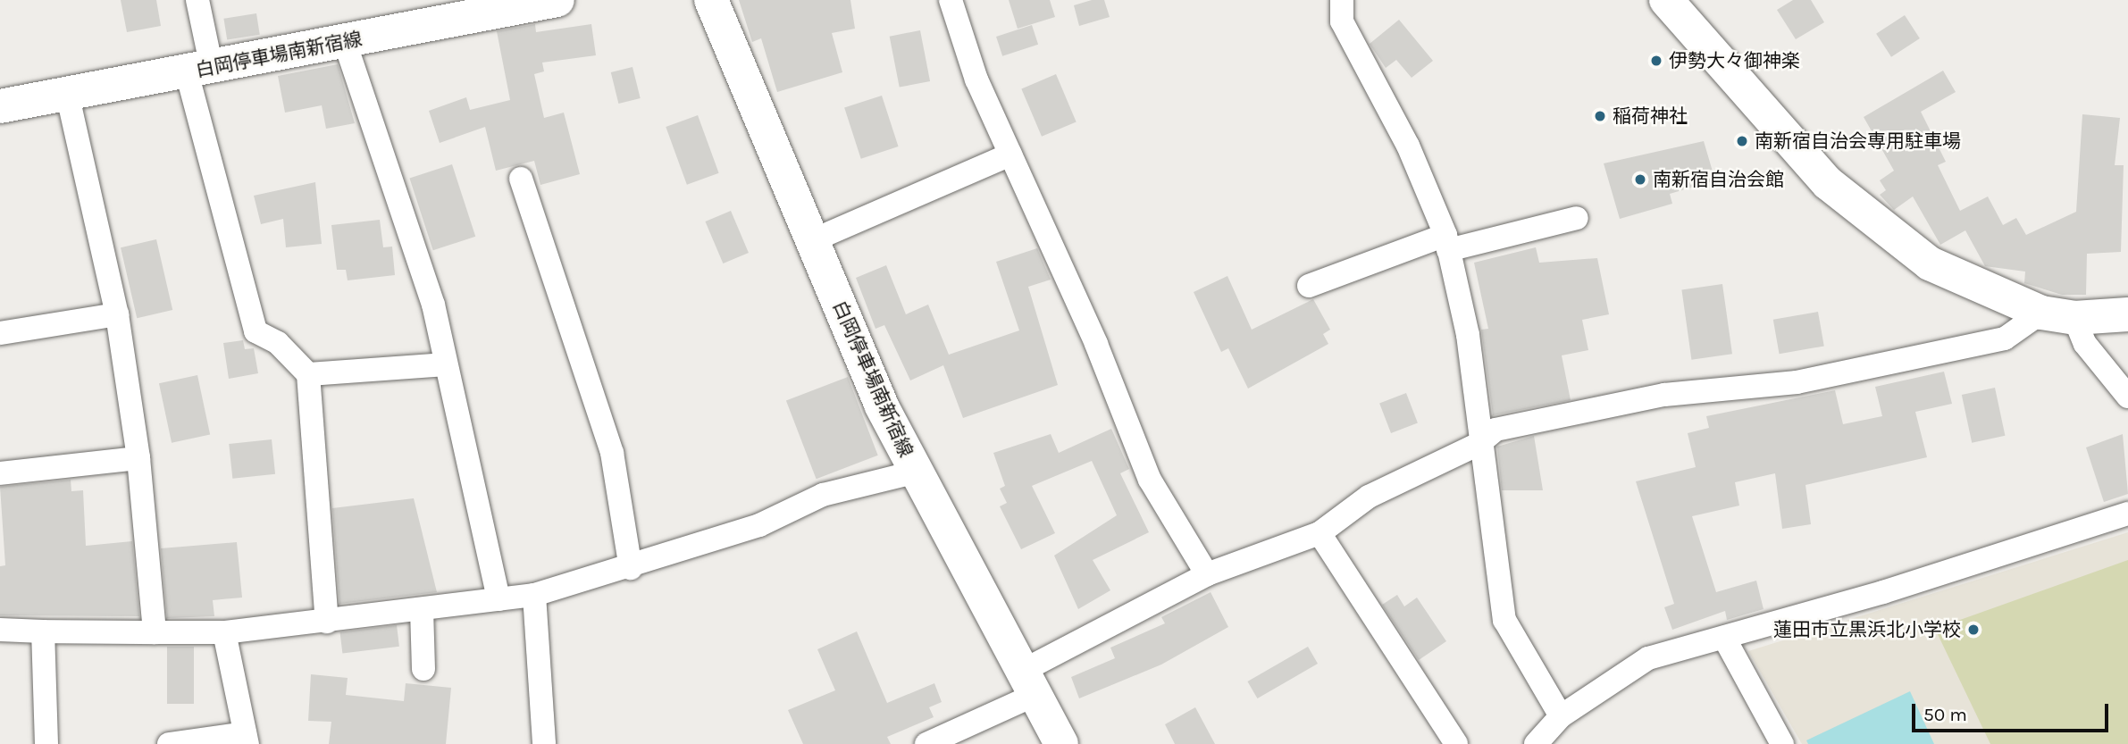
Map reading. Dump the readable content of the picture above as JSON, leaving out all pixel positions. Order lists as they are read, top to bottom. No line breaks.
{"streets":{"main road":["白岡停車場南新宿線"]},"places":["伊勢大々御神楽","稲荷神社","南新宿自治会専用駐車場","南新宿自治会館","蓮田市立黒浜北小学校"],"scale_bar":"50 m"}
